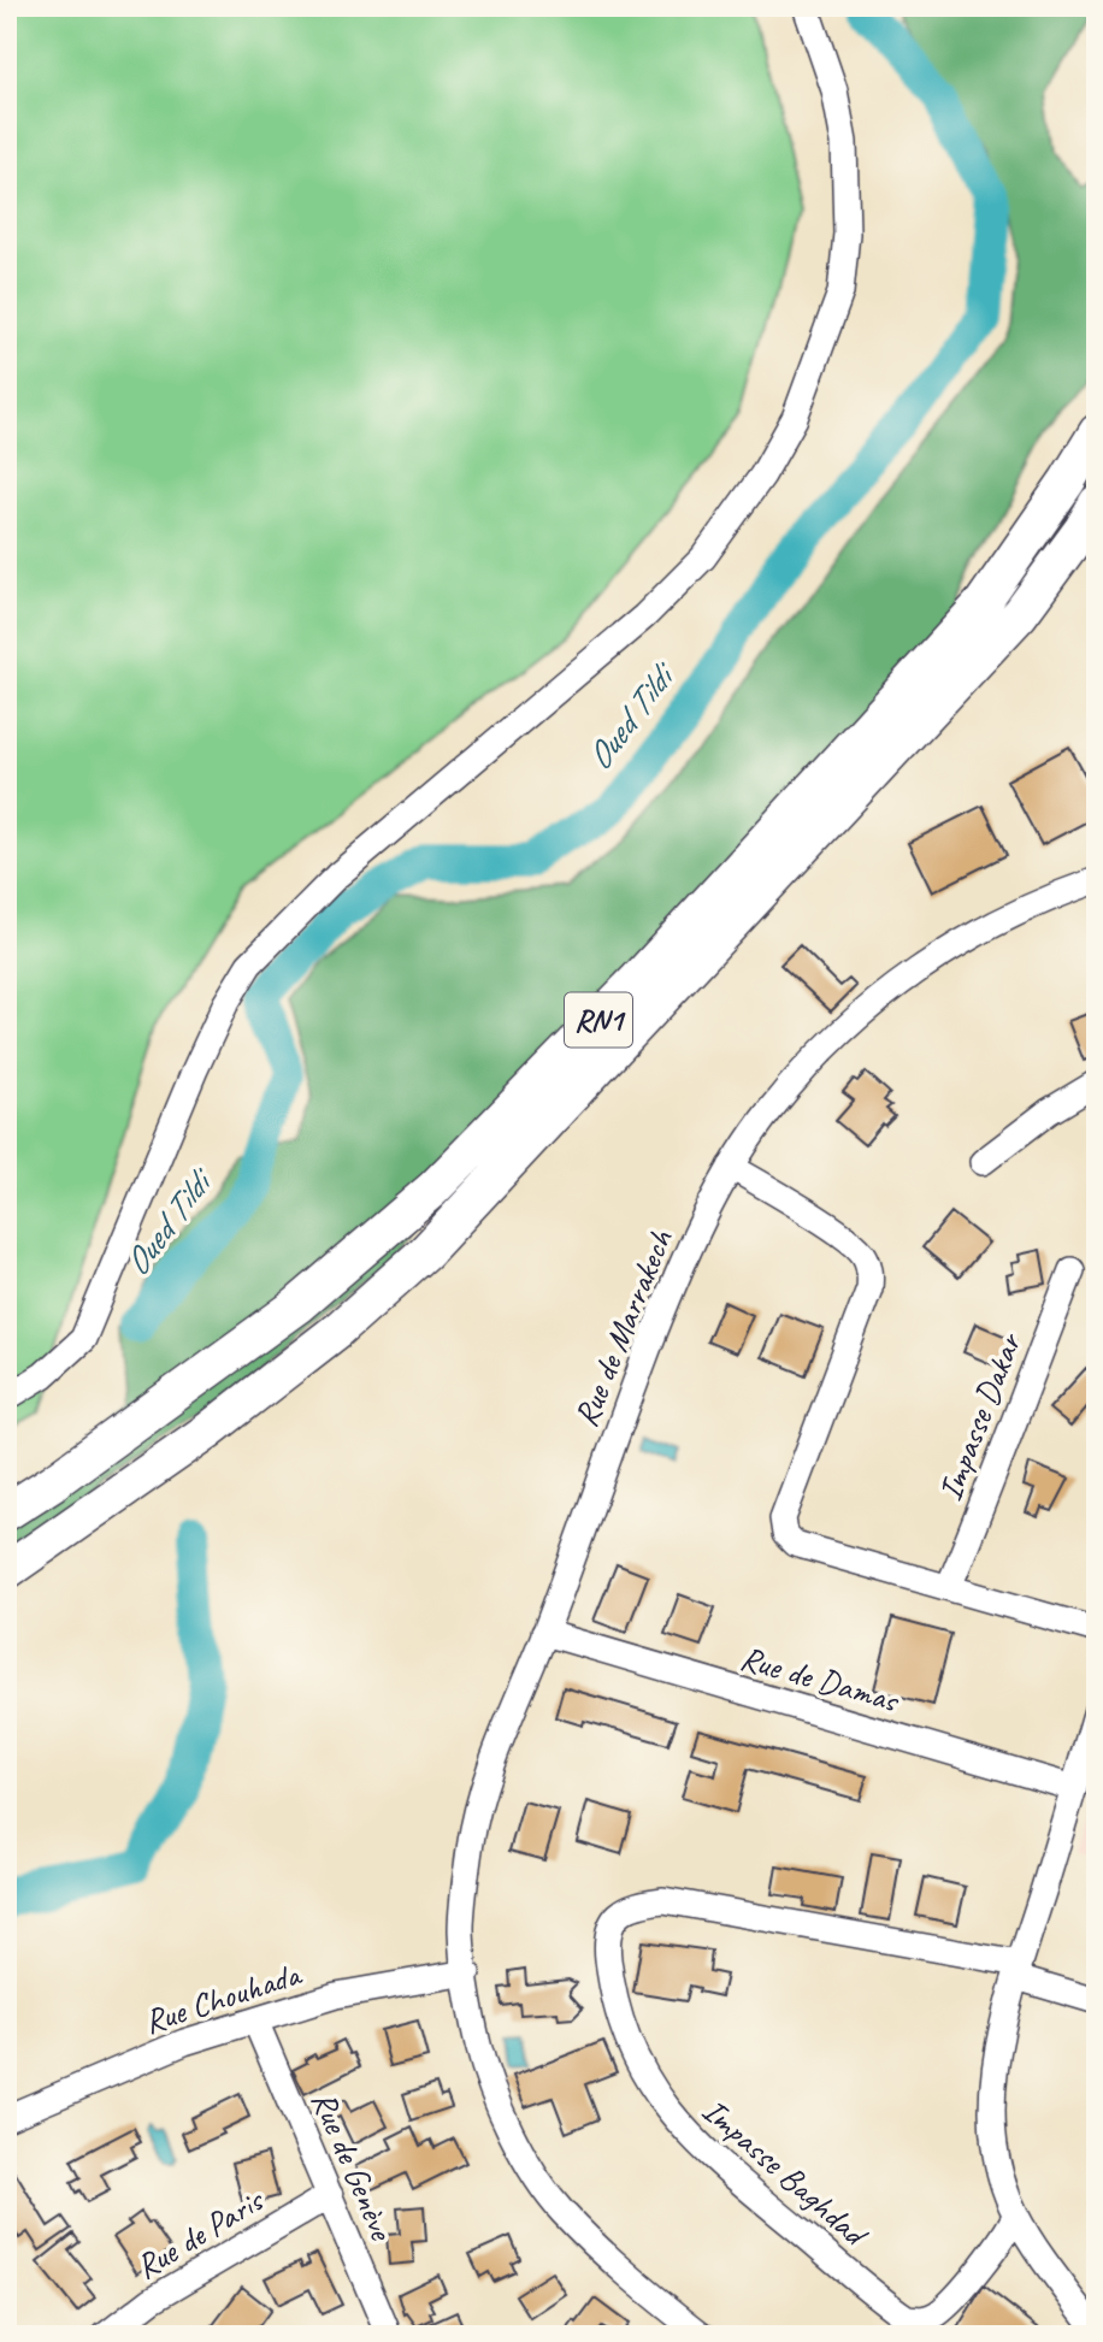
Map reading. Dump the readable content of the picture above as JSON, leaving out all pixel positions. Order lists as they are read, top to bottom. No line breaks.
{"streets":{"highway":["RN1"],"street":["Rue de Marrakech","Impasse Dakar","Rue de Damas","Rue Chouhada","Rue de Genève","Impasse Baghdad","Rue de Paris"]},"crossings":[["Rue de Marrakech","Rue de Damas"],["Rue de Marrakech","Rue Chouhada"],["Rue Chouhada","Rue de Genève"],["Rue de Genève","Rue de Paris"]],"water":["Oued Tildi"]}
